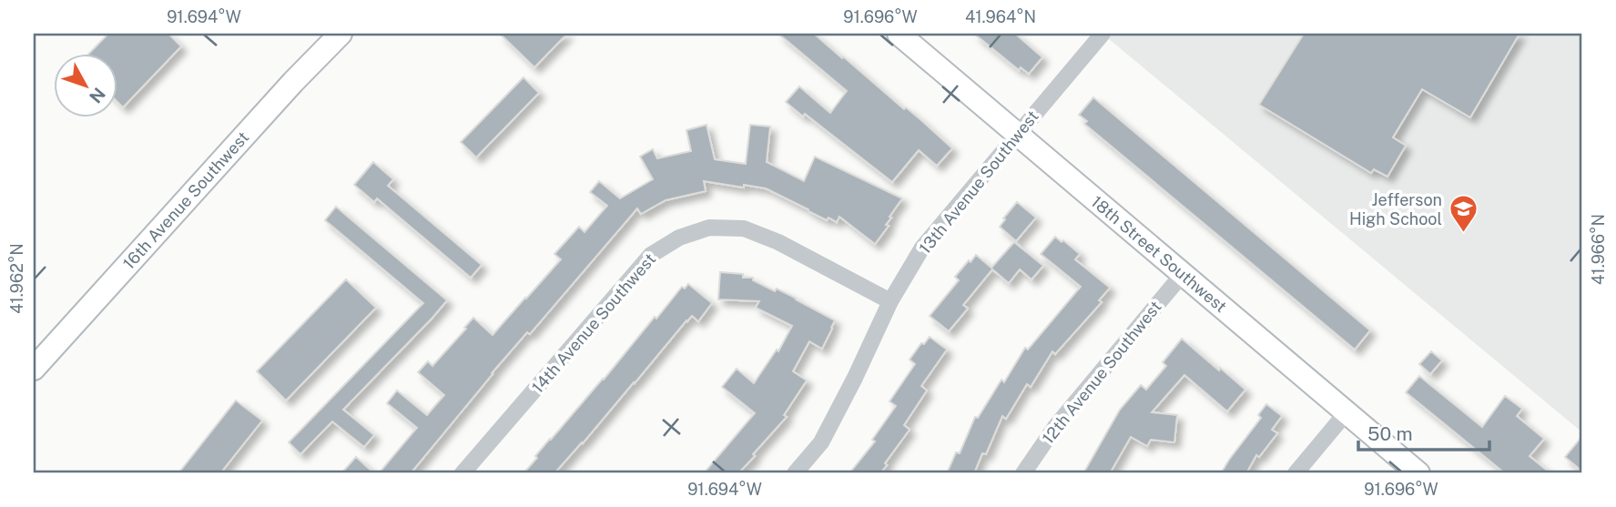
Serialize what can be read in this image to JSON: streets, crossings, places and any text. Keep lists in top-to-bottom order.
{
  "streets": {
    "street": [
      "13th Avenue Southwest",
      "16th Avenue Southwest",
      "18th Street Southwest",
      "14th Avenue Southwest",
      "12th Avenue Southwest"
    ]
  },
  "crossings": [
    ["13th Avenue Southwest", "18th Street Southwest"],
    ["13th Avenue Southwest", "14th Avenue Southwest"],
    ["18th Street Southwest", "12th Avenue Southwest"]
  ],
  "places": {
    "school or university": ["Jefferson High School"]
  },
  "scale_bar": "50 m",
  "north": "bottom right",
  "coordinates": [
    "91.694°W",
    "91.696°W",
    "41.964°N",
    "41.966°N",
    "41.962°N"
  ]
}
